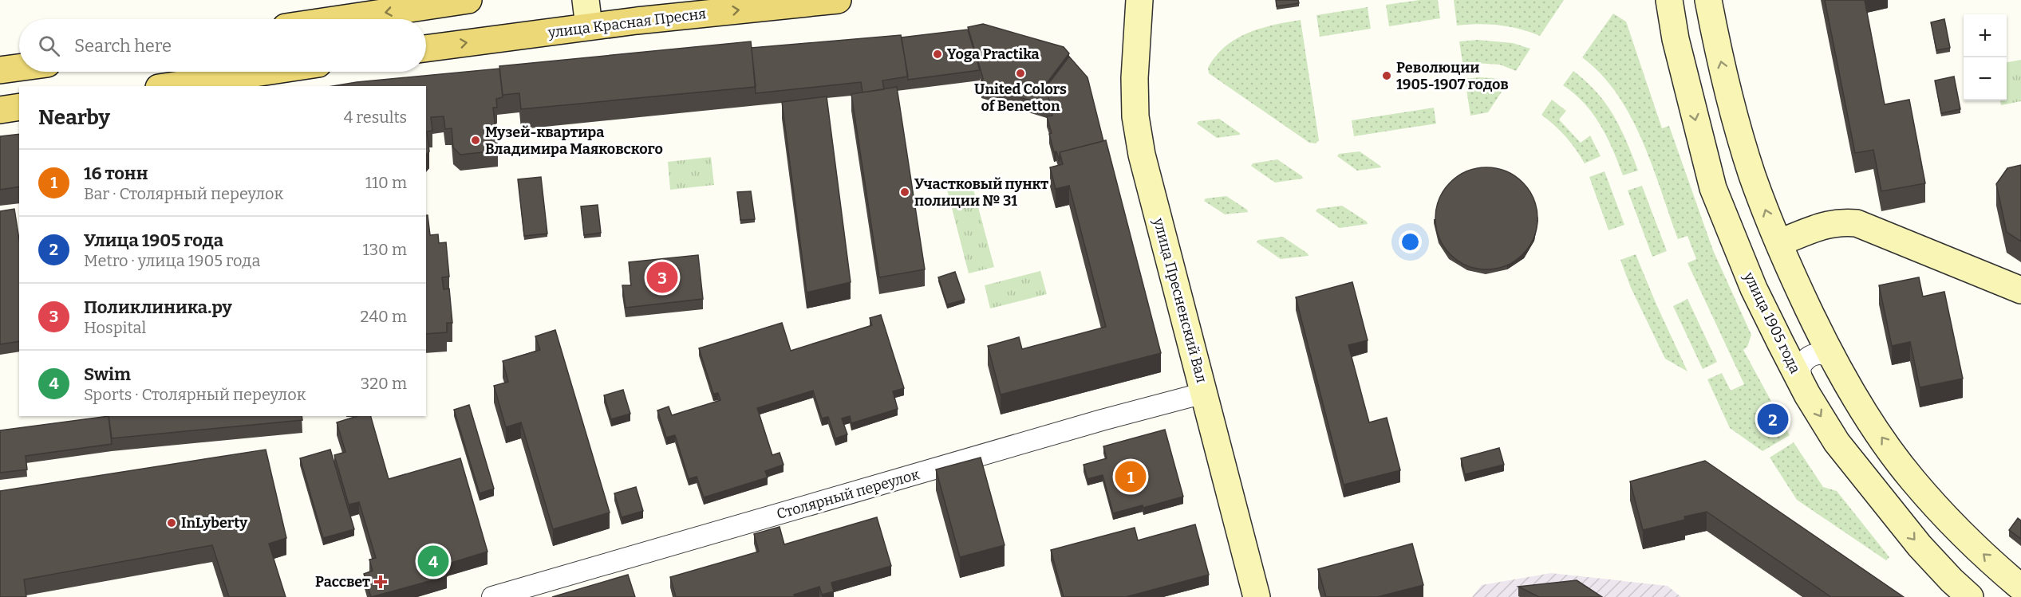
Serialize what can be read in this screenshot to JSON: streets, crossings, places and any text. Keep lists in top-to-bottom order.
{
  "streets": {
    "main road": ["улица Красная Пресня", "улица Пресненский Вал", "улица 1905 года"],
    "street": ["Столярный переулок"]
  },
  "crossings": [
    ["улица Пресненский Вал", "Столярный переулок"]
  ],
  "one_way": ["улица Красная Пресня"],
  "places": {
    "other": [
      "Yoga Practika",
      "United Colors of Benetton",
      "Революции 1905-1907 годов",
      "Музей-квартира Владимира Маяковского",
      "Участковый пункт полиции № 31",
      "InLyberty"
    ],
    "health": ["Рассвет"]
  },
  "page": {
    "map_buttons": ["+", "−"],
    "search": "Search here",
    "heading": ["Nearby", "4 results"],
    "list": [
      {
        "mark": "1",
        "name": "16 тонн",
        "note": "Bar · Столярный переулок",
        "value": "110 m"
      },
      {
        "mark": "2",
        "name": "Улица 1905 года",
        "note": "Metro · улица 1905 года",
        "value": "130 m"
      },
      {
        "mark": "3",
        "name": "Поликлиника.ру",
        "note": "Hospital",
        "value": "240 m"
      },
      {
        "mark": "4",
        "name": "Swim",
        "note": "Sports · Столярный переулок",
        "value": "320 m"
      }
    ],
    "pins": [
      "3",
      "2",
      "1",
      "4"
    ]
  }
}
